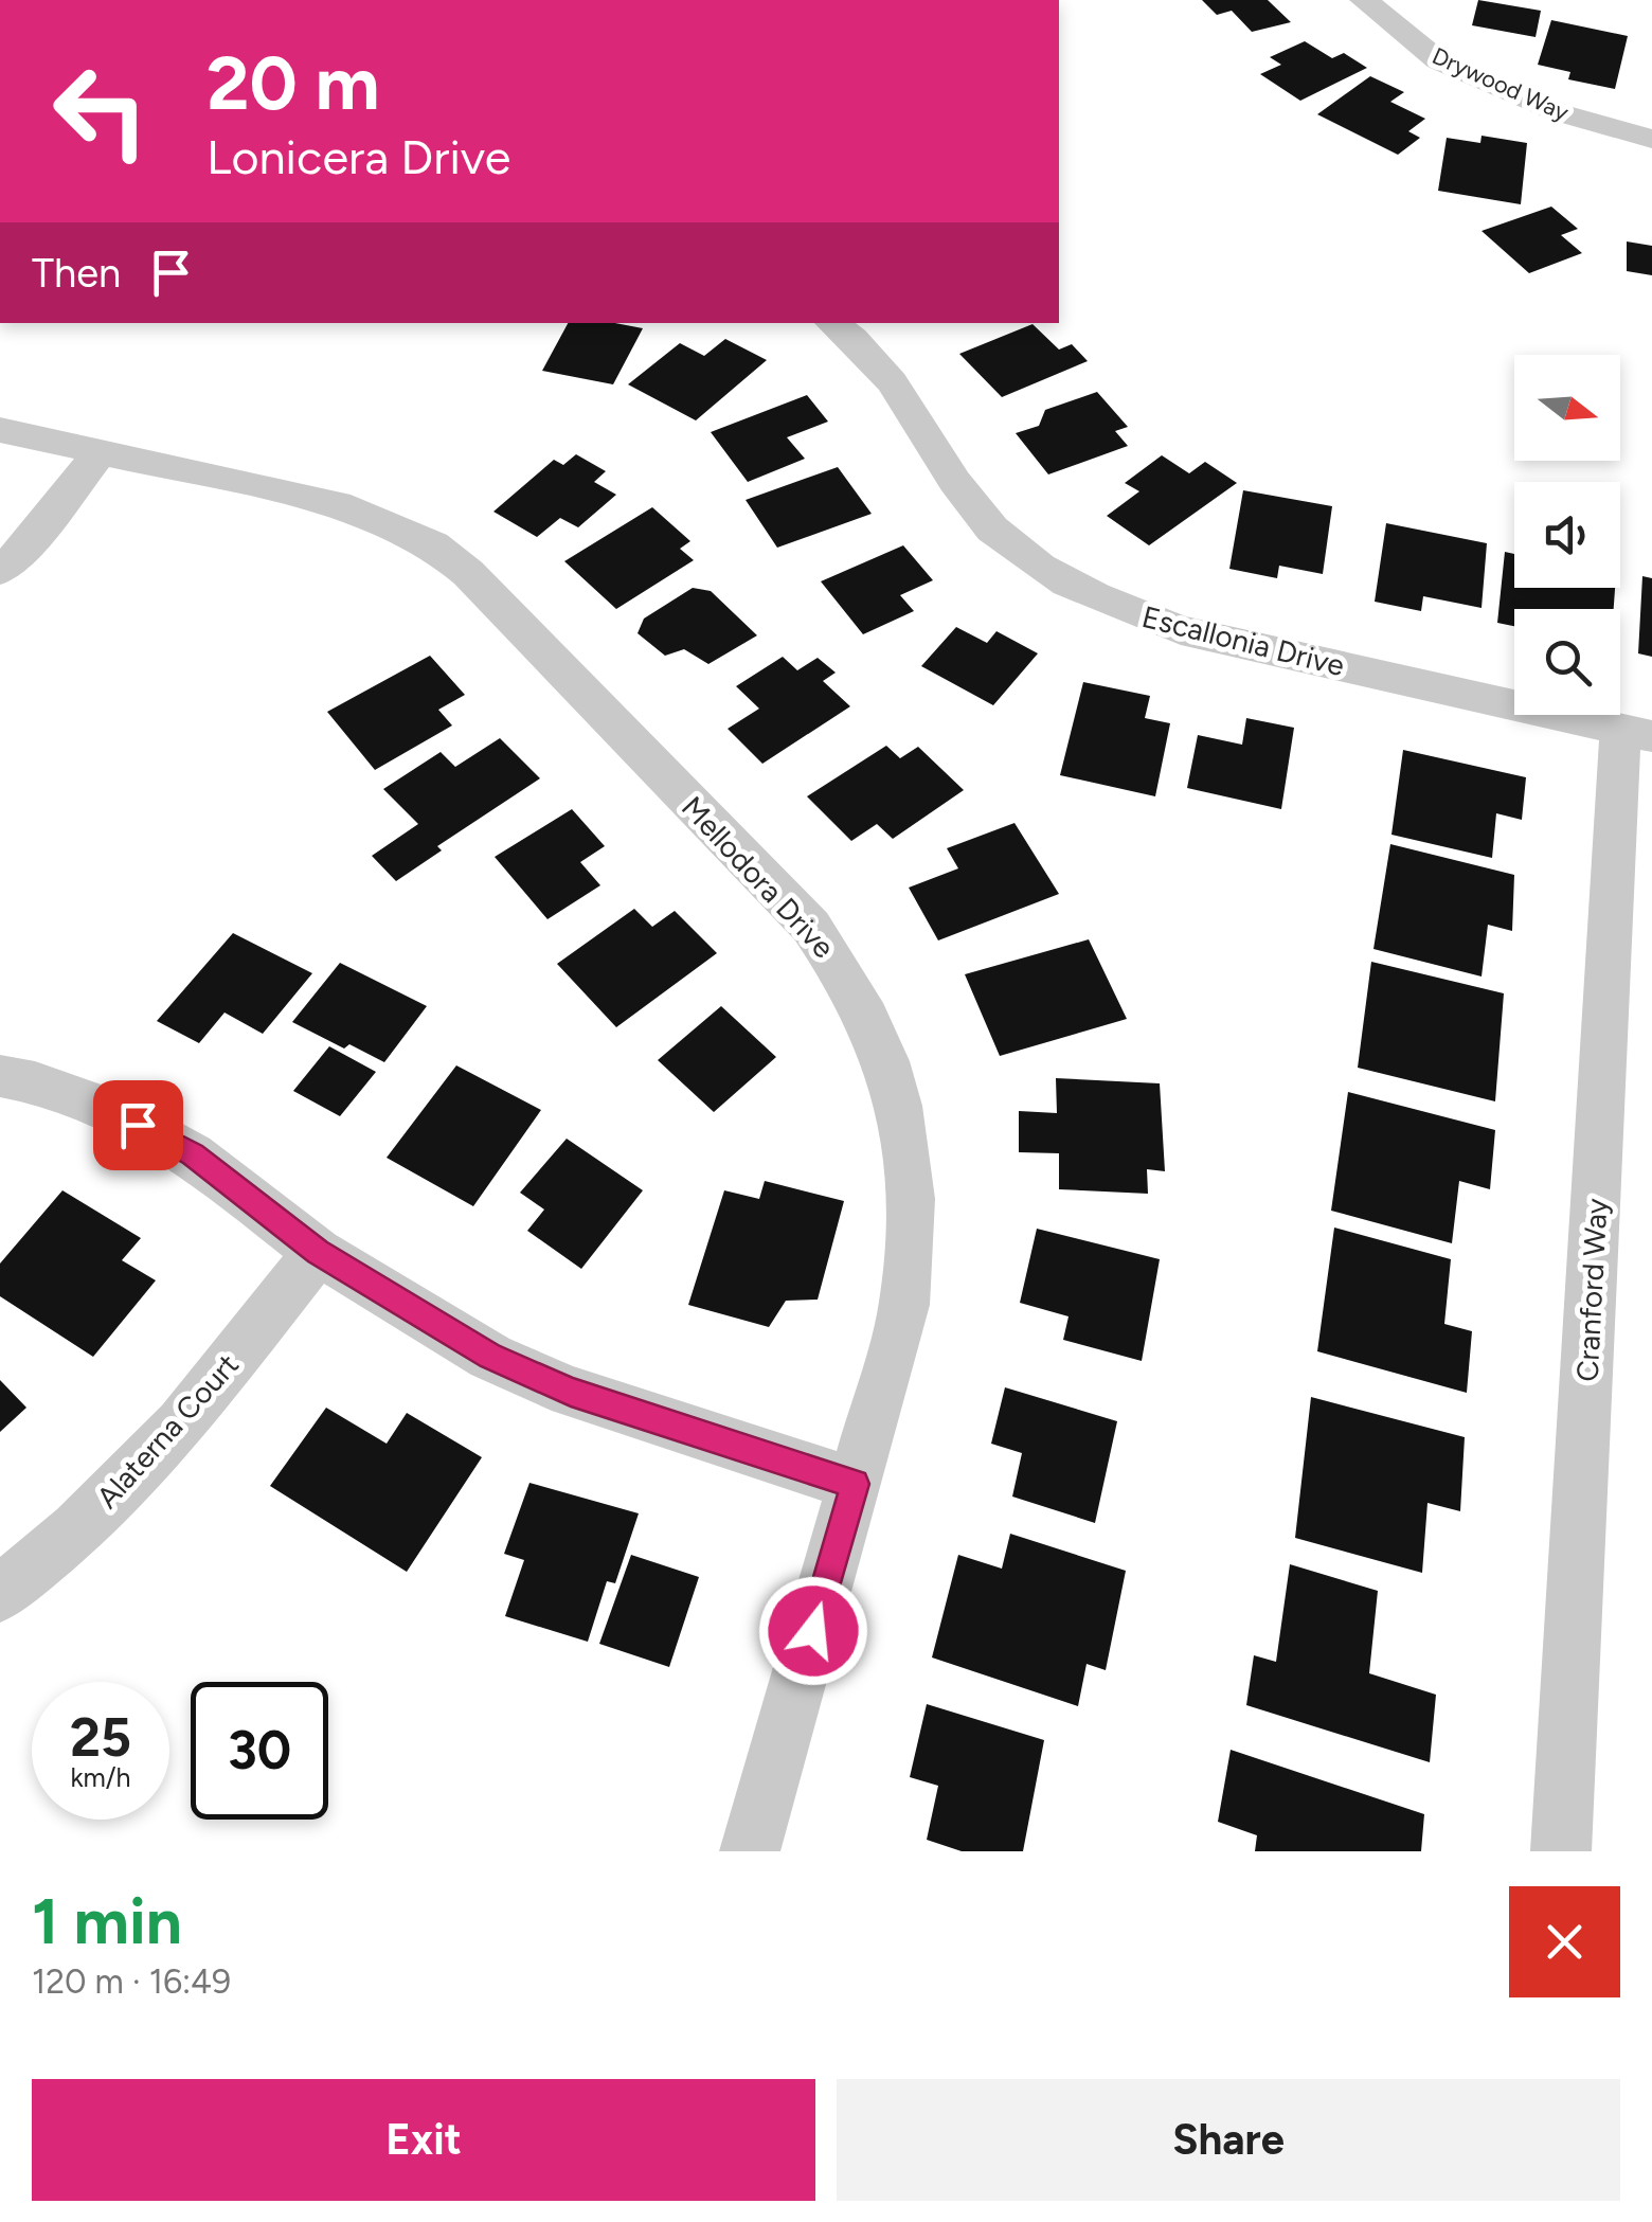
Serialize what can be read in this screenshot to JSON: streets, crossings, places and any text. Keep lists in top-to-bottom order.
{
  "streets": {
    "street": [
      "Drywood Way",
      "Escallonia Drive",
      "Mellodora Drive",
      "Cranford Way",
      "Alaterna Court"
    ]
  },
  "crossings": [
    ["Escallonia Drive", "Cranford Way"]
  ],
  "north": "right",
  "page": {
    "turn": ["20 m", "Lonicera Drive"],
    "then": "Then",
    "speed": "25 km/h",
    "limit": "30",
    "heading": ["1 min", "120 m · 16:49"],
    "buttons": ["Exit", "Share"]
  }
}
